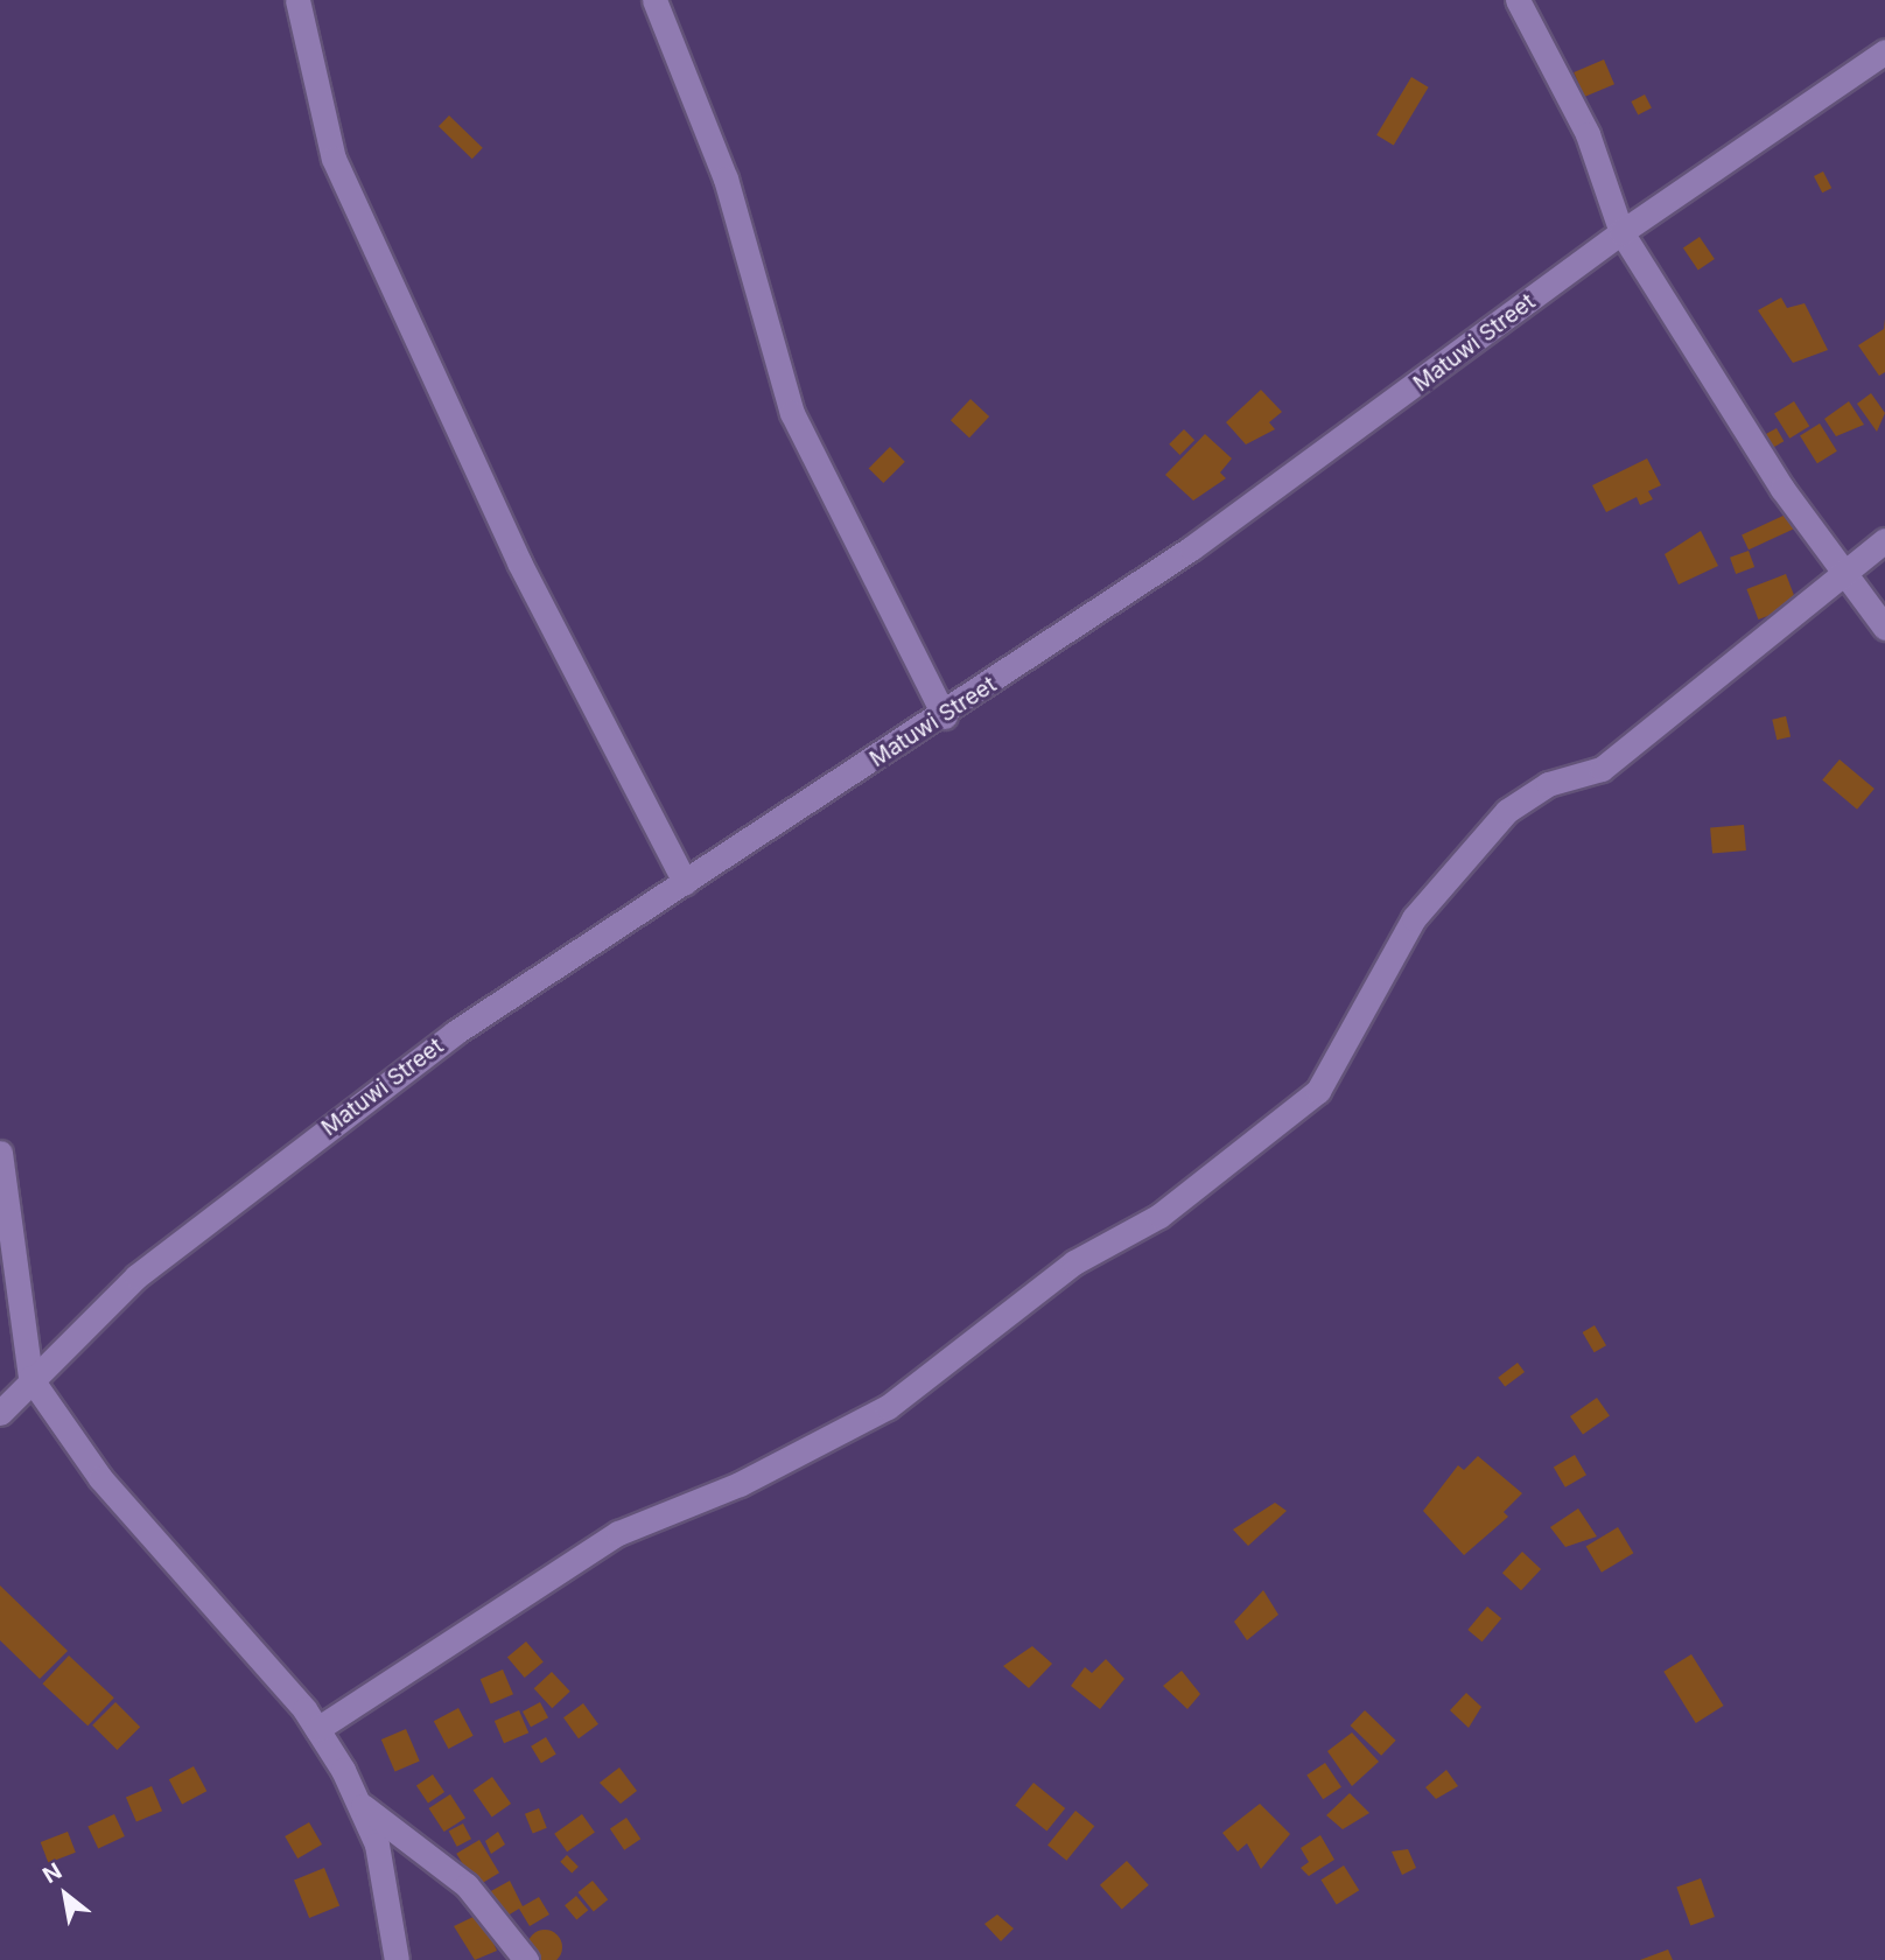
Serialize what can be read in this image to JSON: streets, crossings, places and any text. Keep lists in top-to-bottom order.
{
  "streets": {
    "street": ["Matuwi Street"]
  },
  "north": "top left"
}
